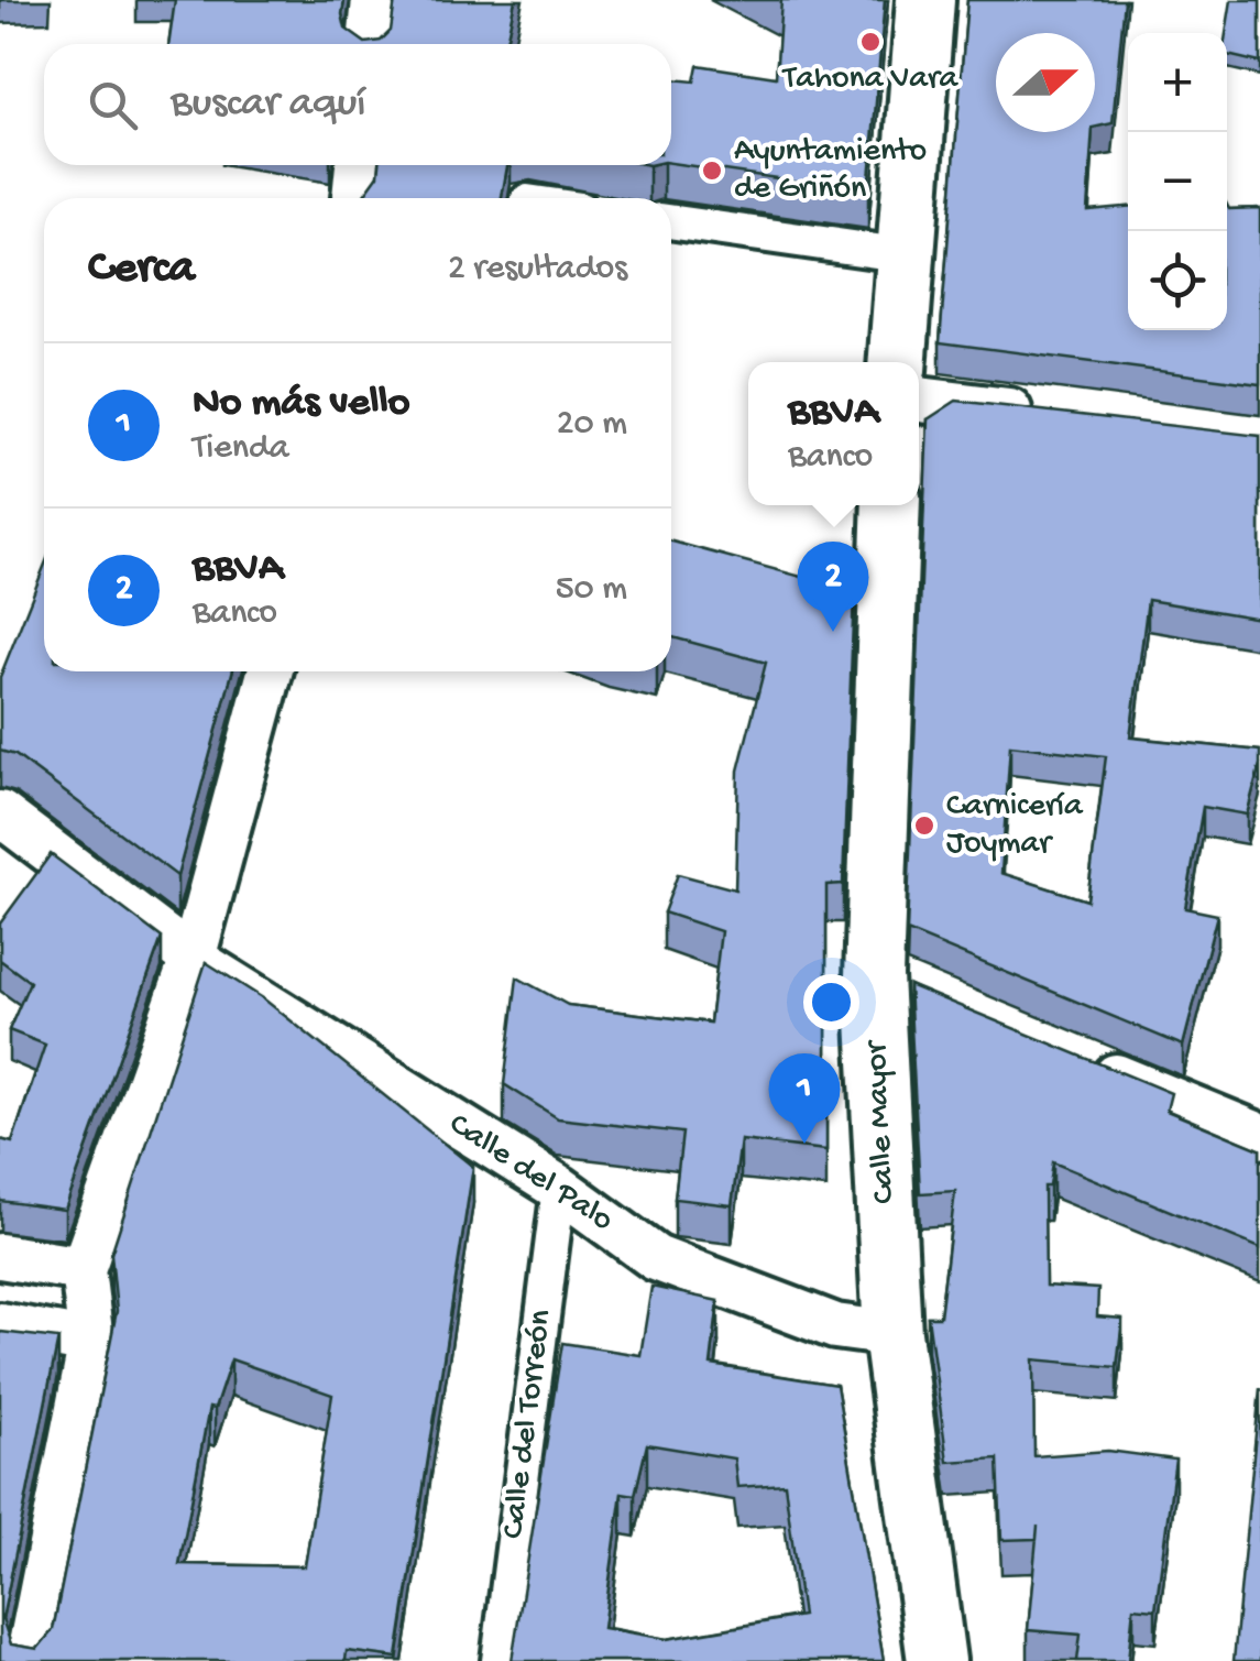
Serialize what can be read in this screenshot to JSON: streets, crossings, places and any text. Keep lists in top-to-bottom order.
{
  "streets": {
    "street": ["Calle Mayor", "Calle del Palo", "Calle del Torreón"]
  },
  "crossings": [
    ["Calle Mayor", "Calle del Palo"],
    ["Calle del Palo", "Calle del Torreón"]
  ],
  "places": ["Tahona Vara", "Ayuntamiento de Griñón", "Carnicería Joymar"],
  "north": "right",
  "page": {
    "map_buttons": ["+", "−"],
    "search": "Buscar aquí",
    "heading": ["Cerca", "2 resultados"],
    "list": [
      {
        "mark": "1",
        "name": "No más vello",
        "note": "Tienda",
        "value": "20 m"
      },
      {
        "mark": "2",
        "name": "BBVA",
        "note": "Banco",
        "value": "50 m"
      }
    ],
    "popup": ["BBVA", "Banco"],
    "pins": ["2", "1"]
  }
}
